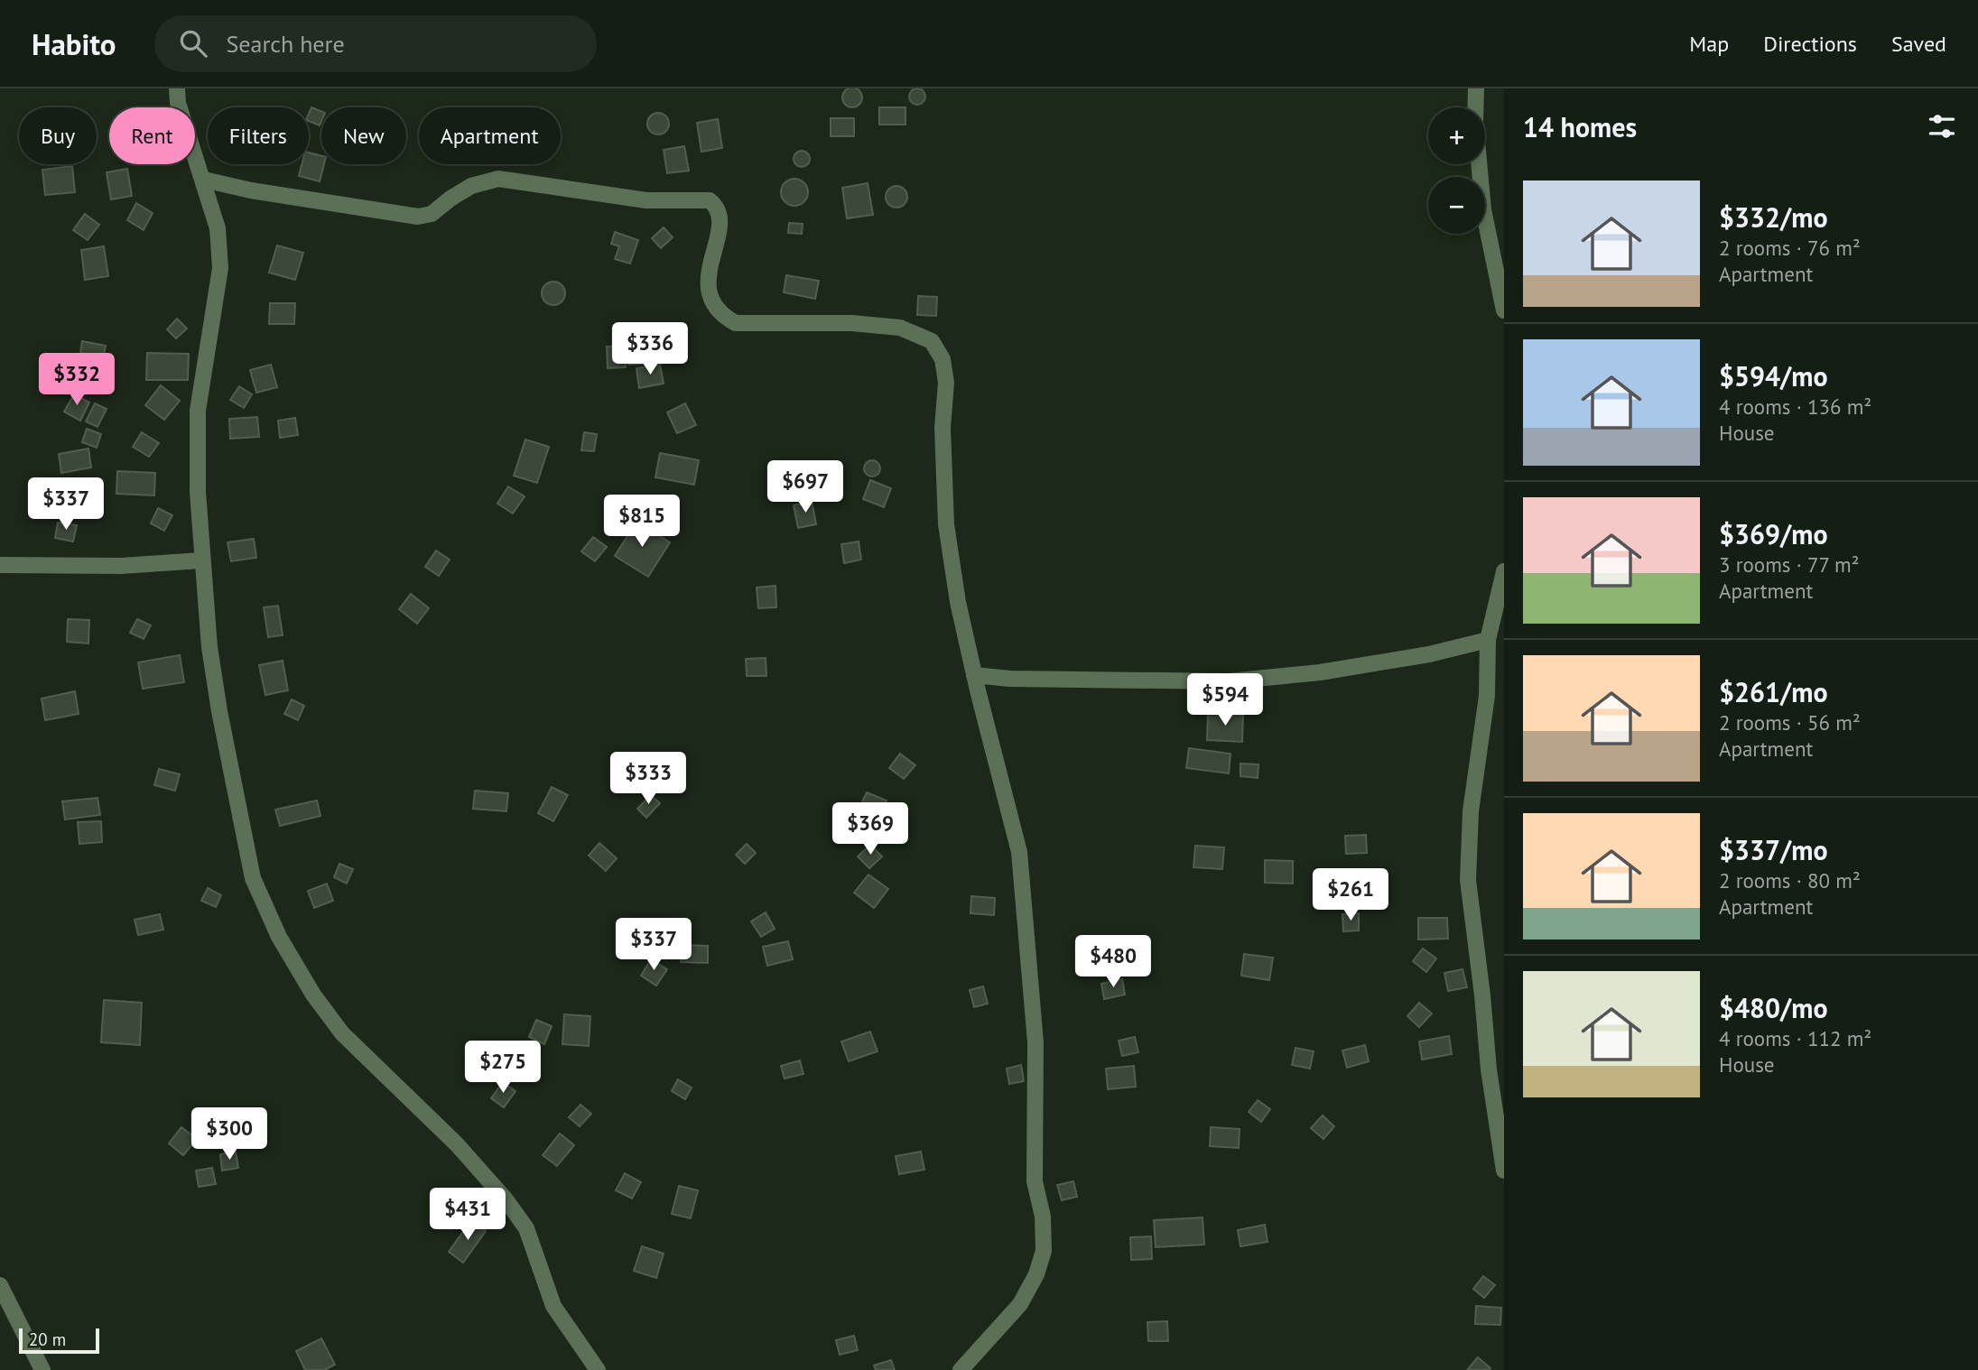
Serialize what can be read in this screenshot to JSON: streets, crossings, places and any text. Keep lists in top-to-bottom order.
{
  "scale_bar": "20 m",
  "page": {
    "header": "Habito",
    "search": "Search here",
    "nav": ["Map", "Directions", "Saved"],
    "heading": "14 homes",
    "map_buttons": ["+", "−"],
    "chip": [
      "Buy",
      "Rent",
      "Filters",
      "New",
      "Apartment"
    ],
    "list": [
      {
        "name": "$332/mo",
        "note": "2 rooms · 76 m² · Apartment"
      },
      {
        "name": "$594/mo",
        "note": "4 rooms · 136 m² · House"
      },
      {
        "name": "$369/mo",
        "note": "3 rooms · 77 m² · Apartment"
      },
      {
        "name": "$261/mo",
        "note": "2 rooms · 56 m² · Apartment"
      },
      {
        "name": "$337/mo",
        "note": "2 rooms · 80 m² · Apartment"
      },
      {
        "name": "$480/mo",
        "note": "4 rooms · 112 m² · House"
      }
    ],
    "price": [
      "$336",
      "$332",
      "$697",
      "$337",
      "$815",
      "$594",
      "$333",
      "$369",
      "$261",
      "$337",
      "$480",
      "$275",
      "$300",
      "$431"
    ],
    "scale": "20 m"
  }
}
